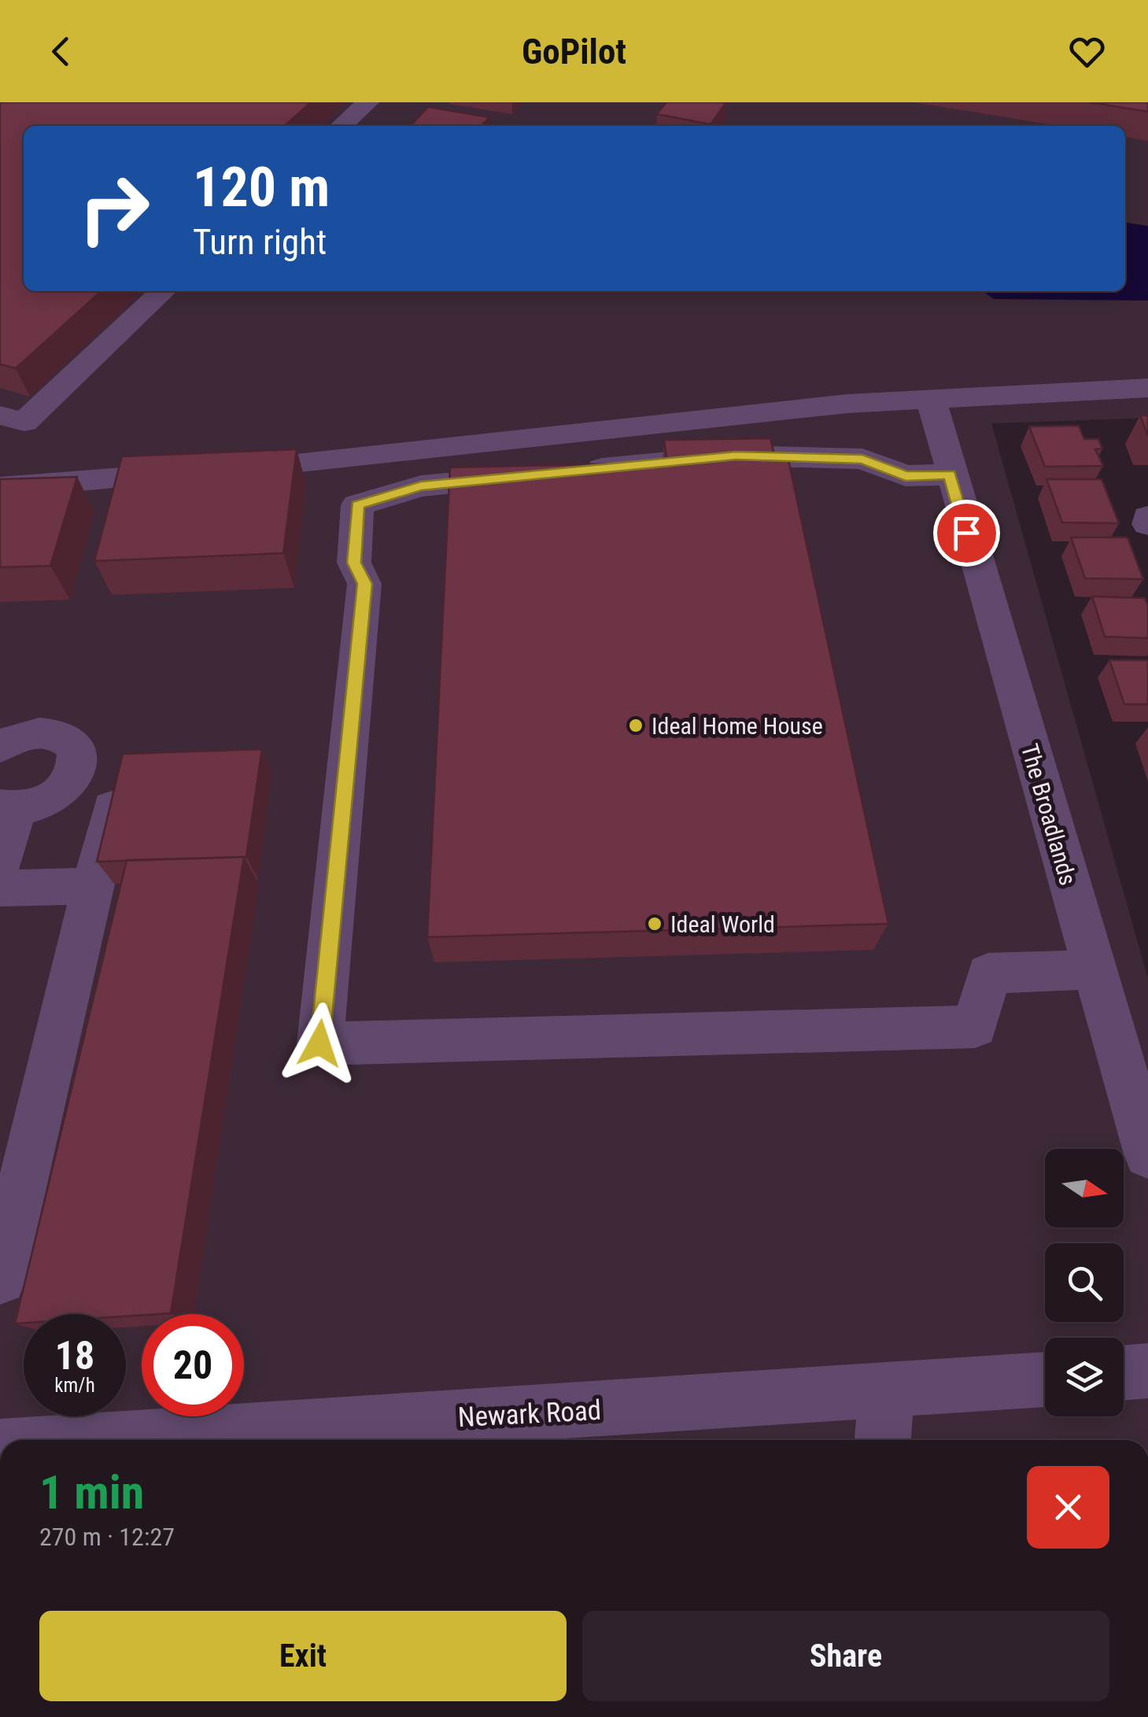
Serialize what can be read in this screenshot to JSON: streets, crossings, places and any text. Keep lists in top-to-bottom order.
{
  "streets": {
    "street": ["The Broadlands", "Newark Road"]
  },
  "places": ["Ideal Home House", "Ideal World"],
  "north": "right",
  "page": {
    "header": "GoPilot",
    "turn": ["120 m", "Turn right"],
    "speed": "18 km/h",
    "limit": "20",
    "heading": ["1 min", "270 m · 12:27"],
    "buttons": ["Exit", "Share"]
  }
}
